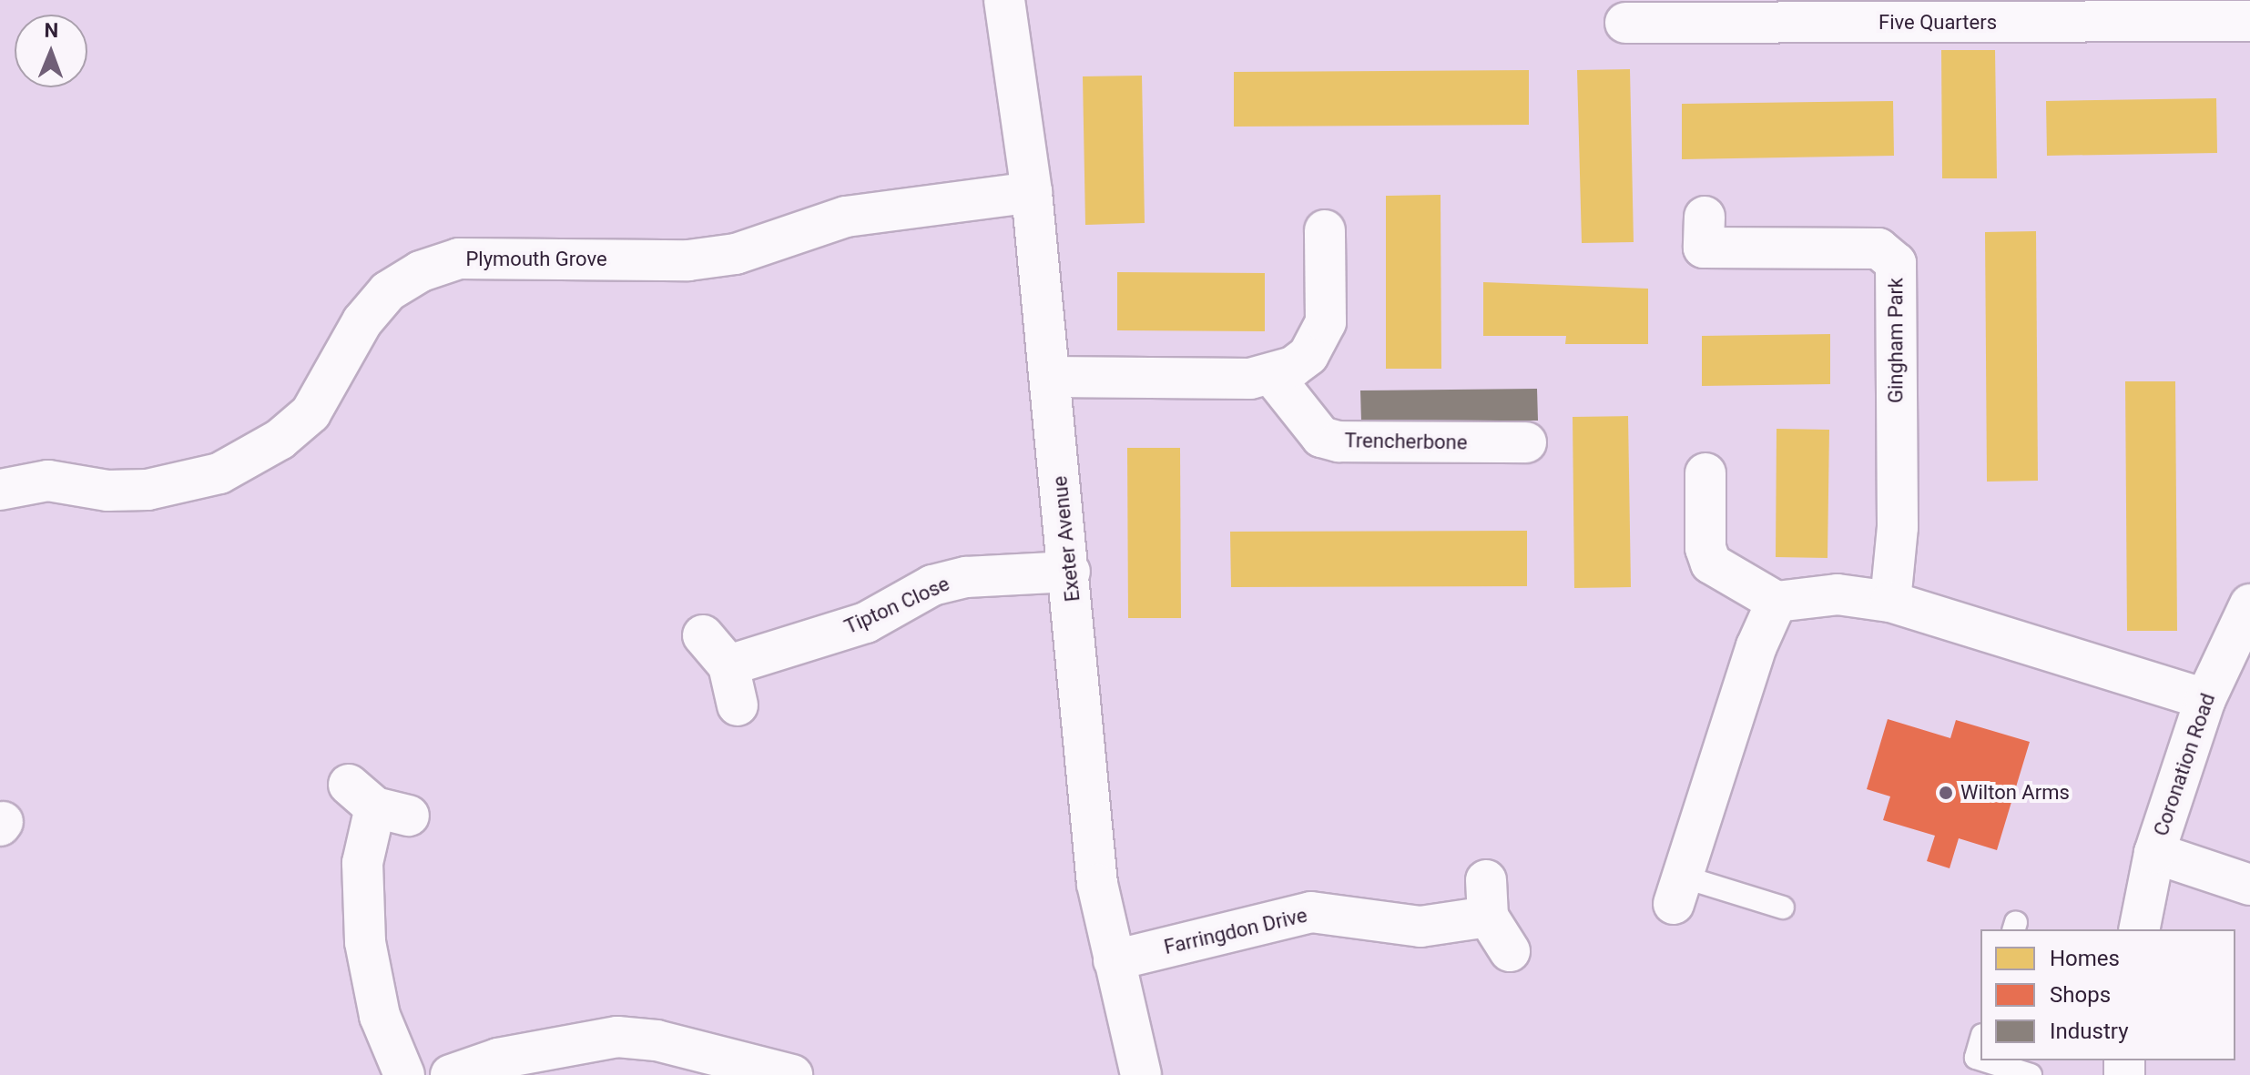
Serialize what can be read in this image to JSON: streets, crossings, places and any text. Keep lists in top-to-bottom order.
{
  "streets": {
    "street": [
      "Five Quarters",
      "Plymouth Grove",
      "Gingham Park",
      "Trencherbone",
      "Exeter Avenue",
      "Tipton Close",
      "Coronation Road",
      "Farringdon Drive"
    ]
  },
  "crossings": [
    ["Plymouth Grove", "Exeter Avenue"],
    ["Exeter Avenue", "Tipton Close"],
    ["Exeter Avenue", "Farringdon Drive"]
  ],
  "places": ["Wilton Arms"],
  "legend": ["Homes", "Shops", "Industry"],
  "north": "top"
}
